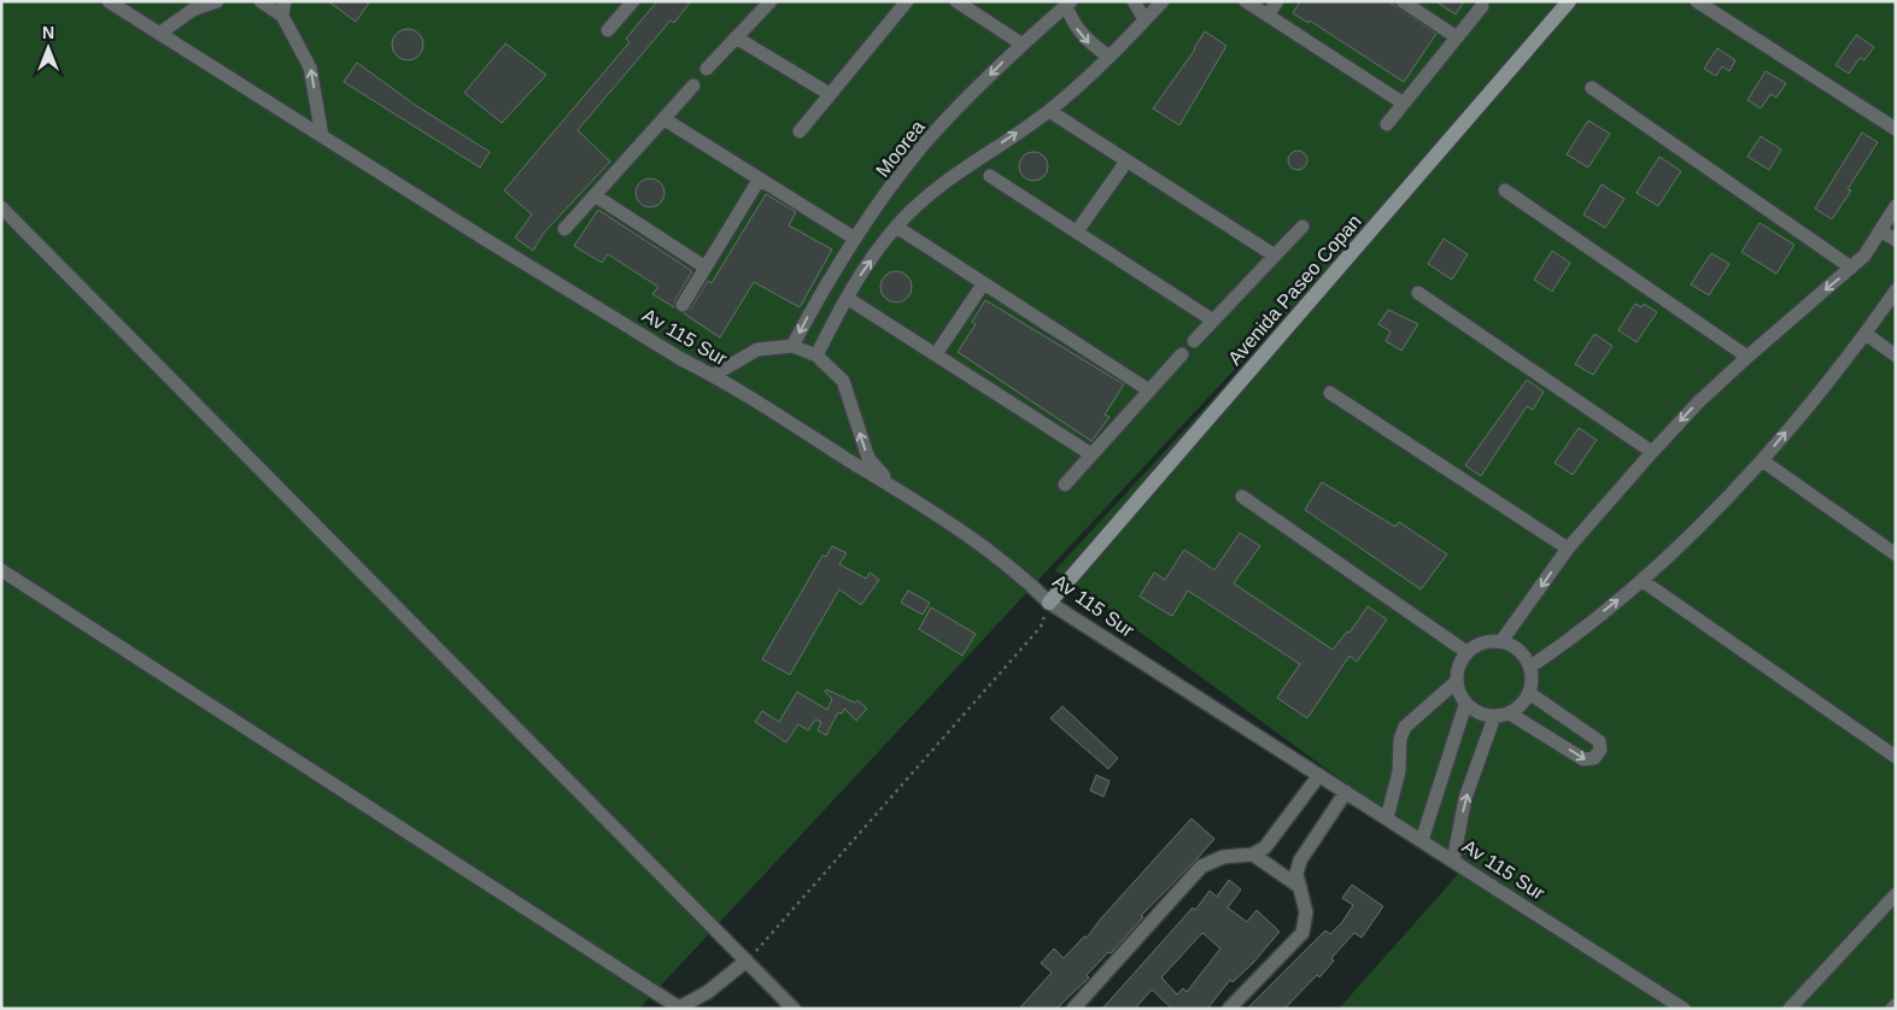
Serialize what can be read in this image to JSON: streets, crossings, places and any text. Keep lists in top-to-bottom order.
{
  "streets": {
    "main road": ["Avenida Paseo Copan"],
    "street": ["Moorea", "Av 115 Sur"]
  },
  "crossings": [
    ["Avenida Paseo Copan", "Av 115 Sur"]
  ],
  "north": "top"
}
